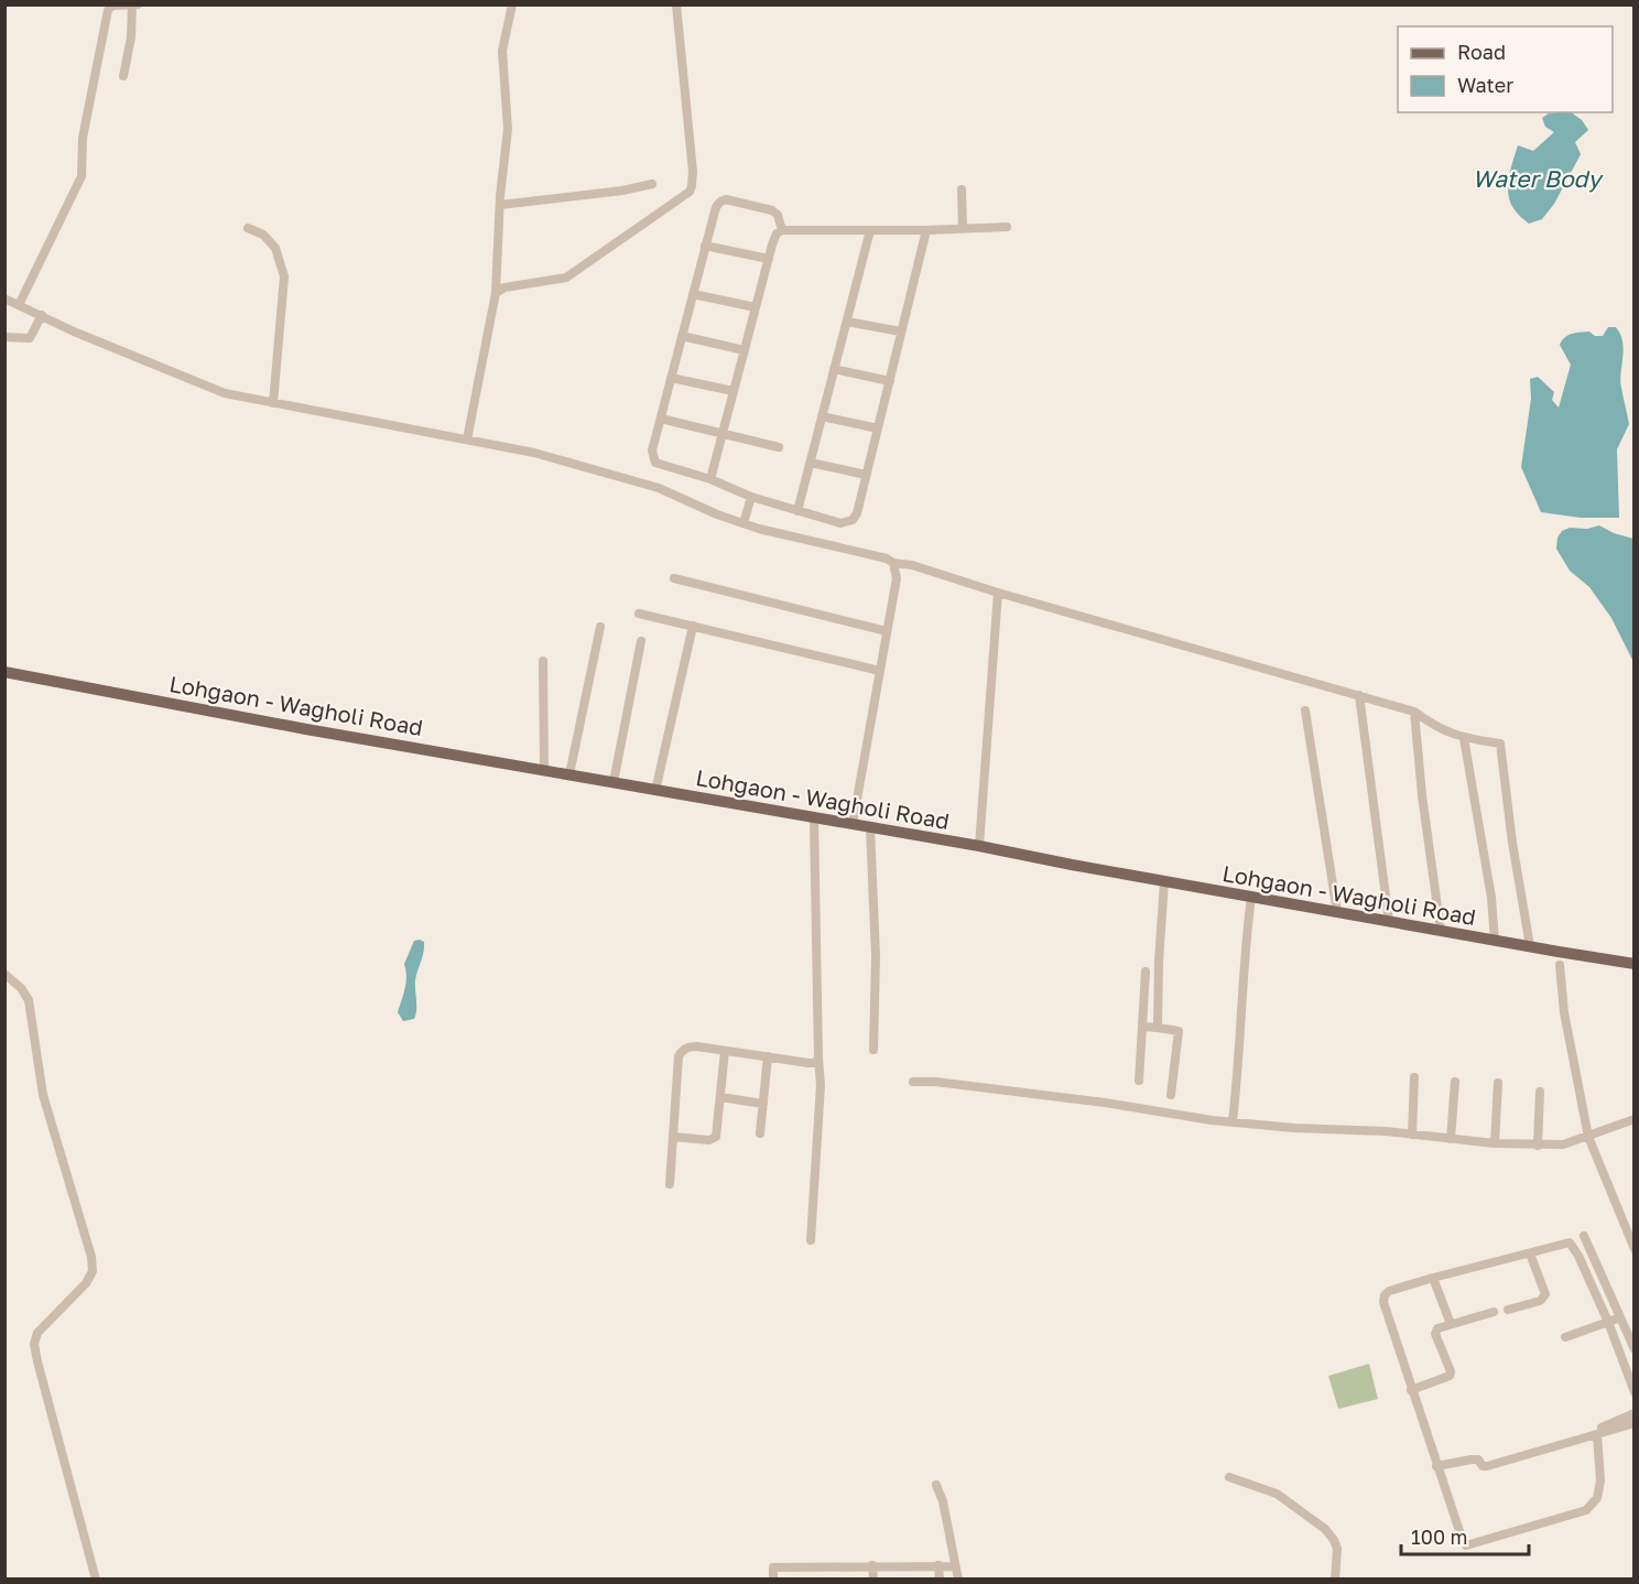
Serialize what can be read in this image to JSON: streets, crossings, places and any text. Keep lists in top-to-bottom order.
{
  "streets": {
    "main road": ["Lohgaon - Wagholi Road"]
  },
  "water": ["Water Body"],
  "legend": ["Road", "Water"],
  "scale_bar": "100 m"
}
